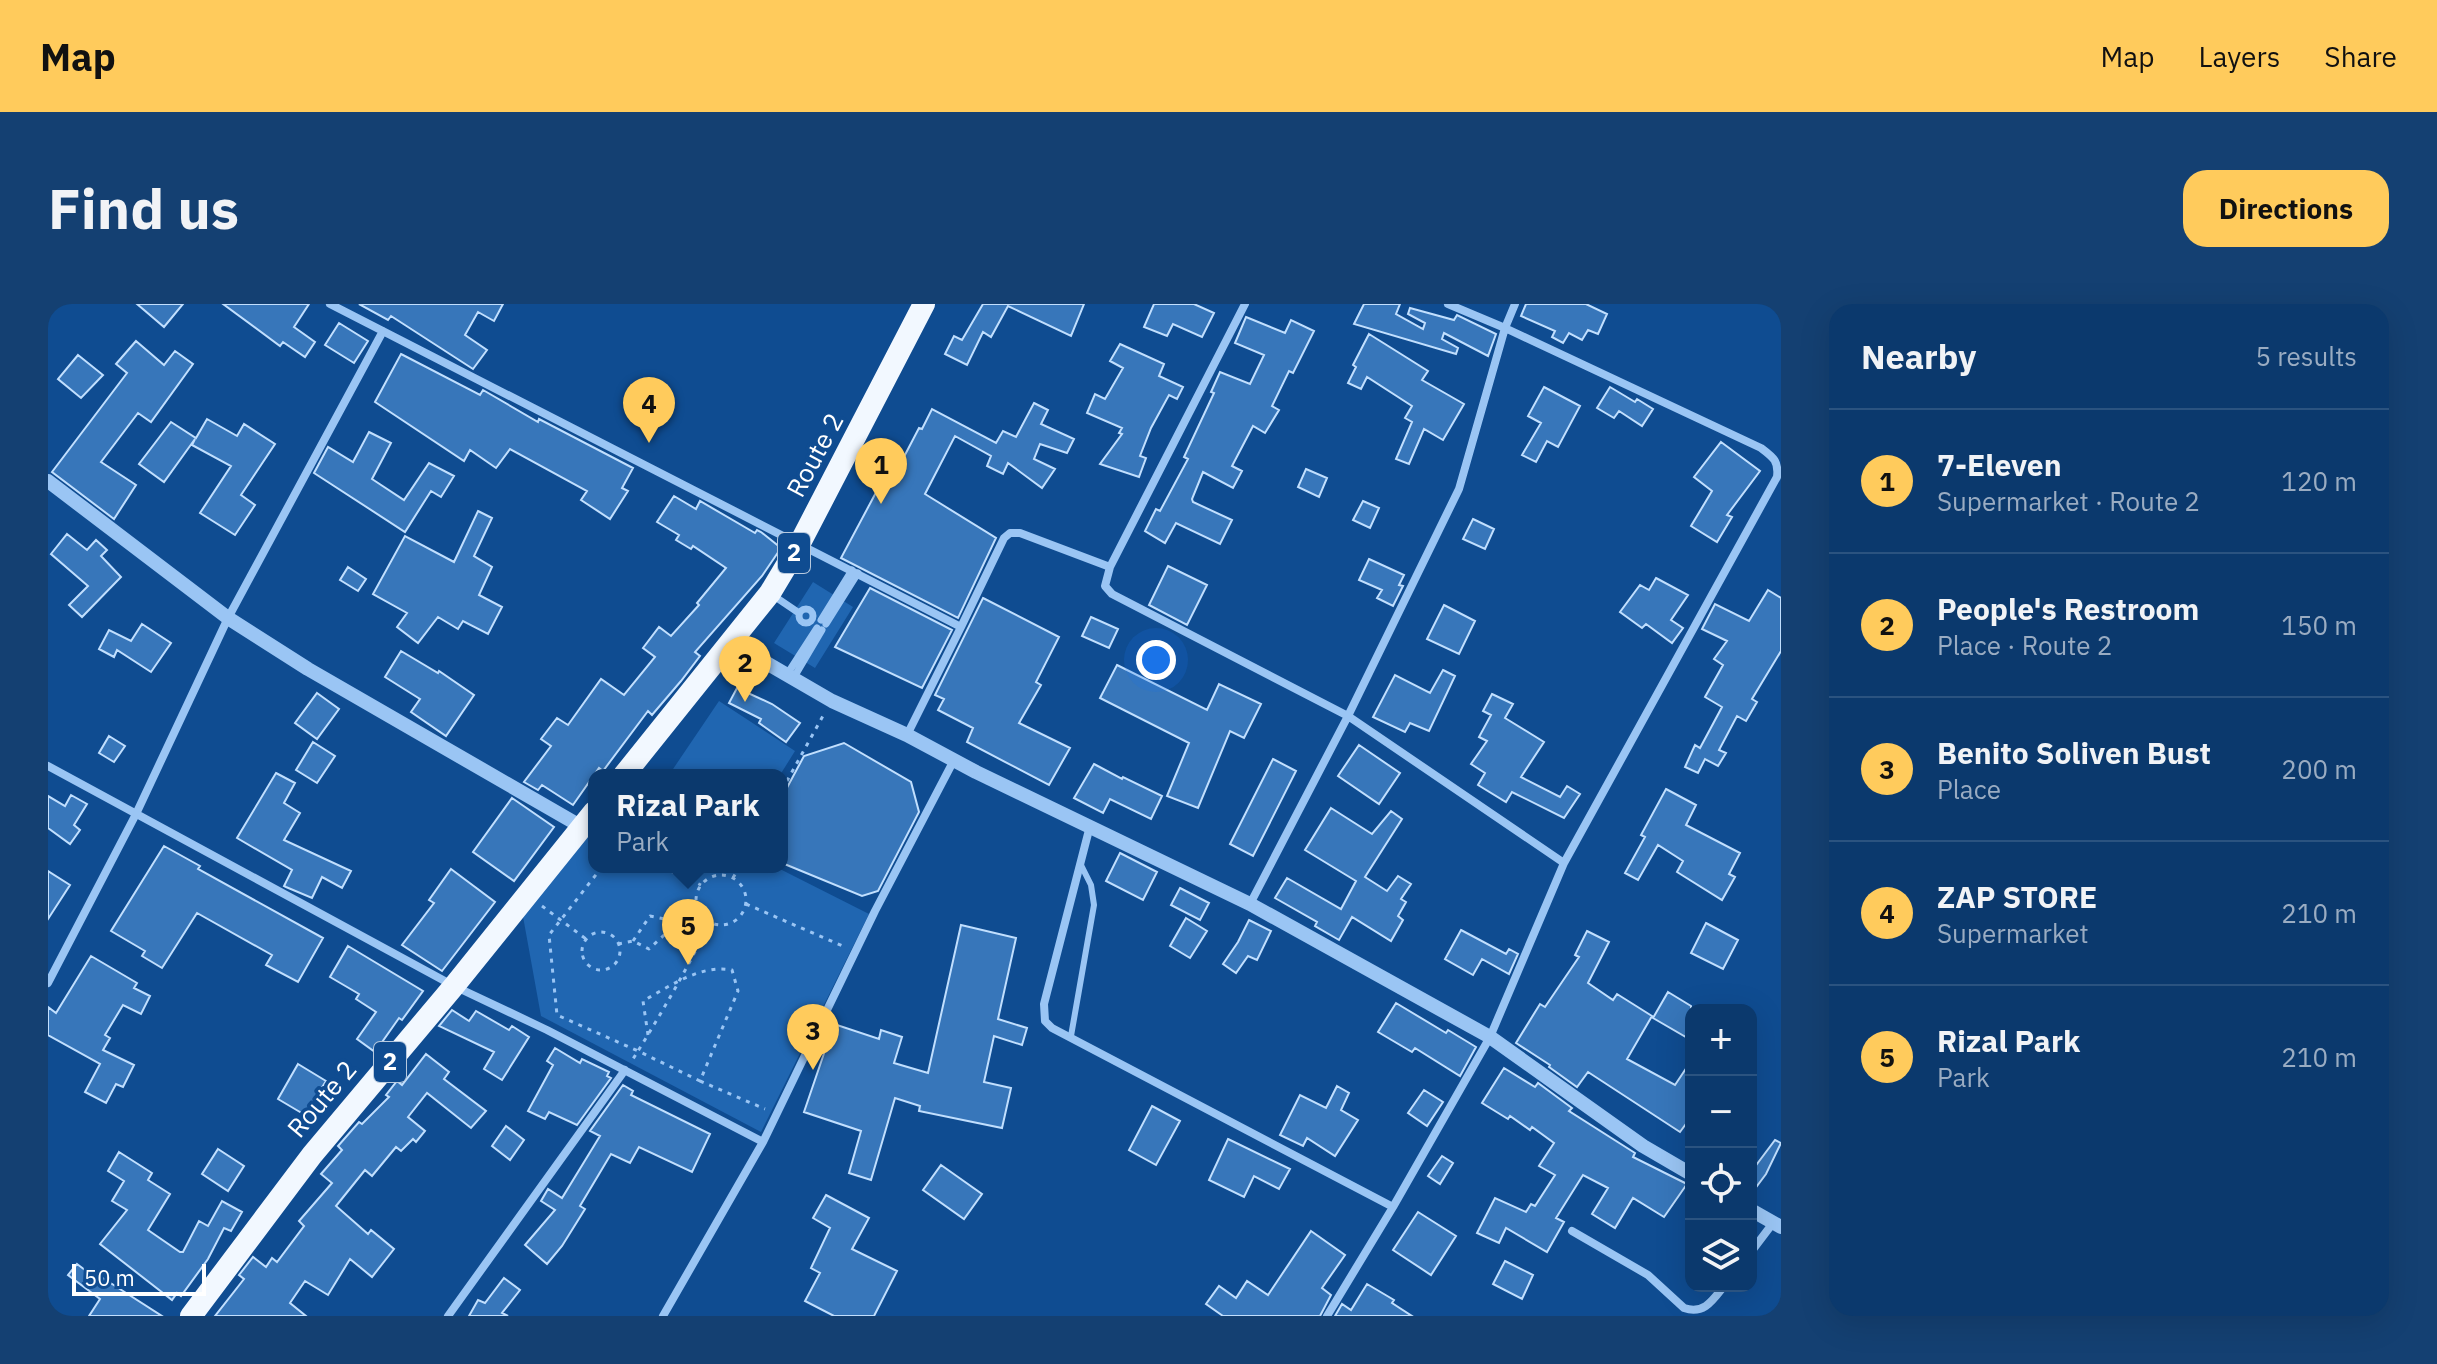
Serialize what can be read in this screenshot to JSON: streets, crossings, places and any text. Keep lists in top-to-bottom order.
{
  "streets": {
    "highway": ["Route 2", "2"]
  },
  "scale_bar": "50 m",
  "page": {
    "header": "Map",
    "nav": ["Map", "Layers", "Share"],
    "buttons": "Directions",
    "title": "Find us",
    "heading": ["Nearby", "5 results"],
    "pins": [
      "4",
      "1",
      "2",
      "5",
      "3"
    ],
    "list": [
      {
        "mark": "1",
        "name": "7-Eleven",
        "note": "Supermarket · Route 2",
        "value": "120 m"
      },
      {
        "mark": "2",
        "name": "People's Restroom",
        "note": "Place · Route 2",
        "value": "150 m"
      },
      {
        "mark": "3",
        "name": "Benito Soliven Bust",
        "note": "Place",
        "value": "200 m"
      },
      {
        "mark": "4",
        "name": "ZAP STORE",
        "note": "Supermarket",
        "value": "210 m"
      },
      {
        "mark": "5",
        "name": "Rizal Park",
        "note": "Park",
        "value": "210 m"
      }
    ],
    "popup": ["Rizal Park", "Park"],
    "map_buttons": ["+", "−"],
    "scale": "50 m"
  }
}
